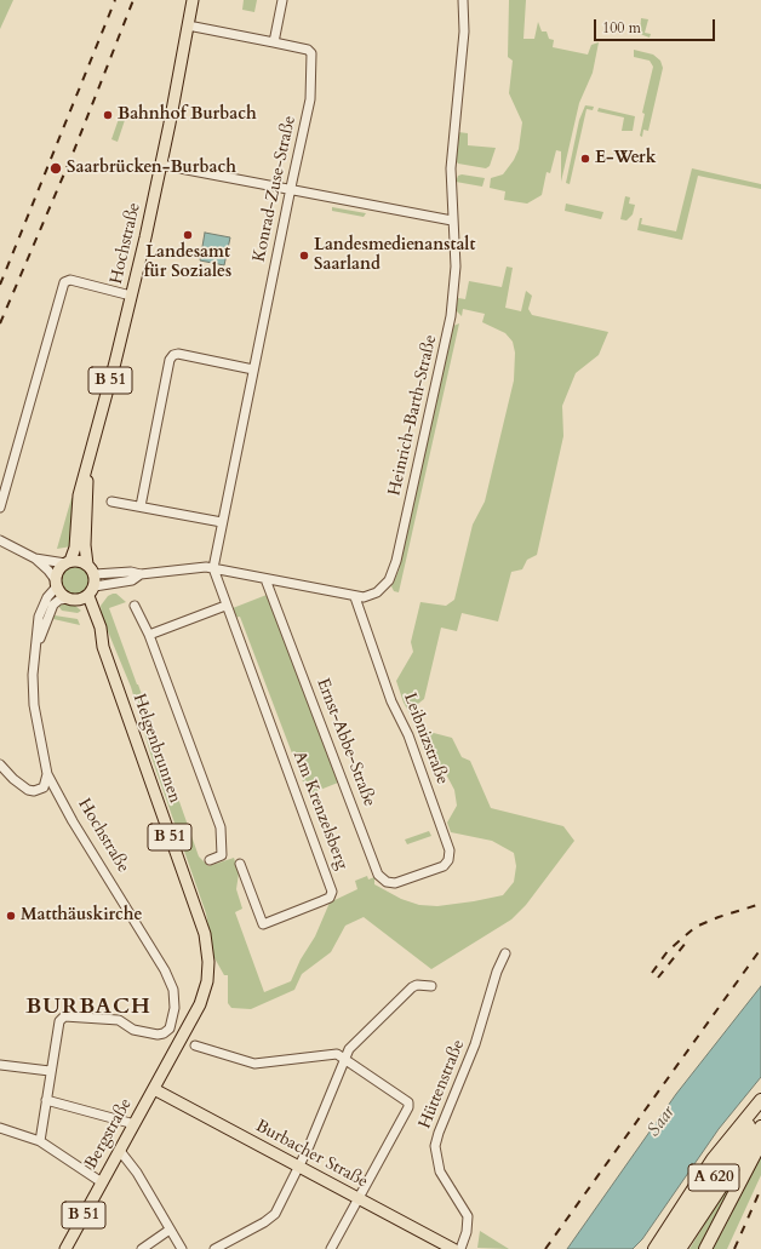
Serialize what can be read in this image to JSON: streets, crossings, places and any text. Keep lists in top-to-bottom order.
{
  "streets": {
    "highway": ["A 620"],
    "main road": [
      "Hochstraße",
      "B 51",
      "Helgenbrunnen",
      "Bergstraße",
      "Burbacher Straße"
    ],
    "street": [
      "Konrad-Zuse-Straße",
      "Heinrich-Barth-Straße",
      "Leibnizstraße",
      "Ernst-Abbe-Straße",
      "Am Krenzelsberg",
      "Hüttenstraße"
    ]
  },
  "crossings": [
    ["Konrad-Zuse-Straße", "Hochstraße"],
    ["Konrad-Zuse-Straße", "Heinrich-Barth-Straße"],
    ["Konrad-Zuse-Straße", "Am Krenzelsberg"],
    ["Hochstraße", "B 51"],
    ["Hochstraße", "Heinrich-Barth-Straße"],
    ["Hochstraße", "Helgenbrunnen"],
    ["B 51", "Heinrich-Barth-Straße"],
    ["B 51", "Helgenbrunnen"],
    ["Heinrich-Barth-Straße", "Leibnizstraße"],
    ["Heinrich-Barth-Straße", "Ernst-Abbe-Straße"],
    ["Heinrich-Barth-Straße", "Helgenbrunnen"],
    ["Heinrich-Barth-Straße", "Am Krenzelsberg"],
    ["Leibnizstraße", "Ernst-Abbe-Straße"],
    ["Helgenbrunnen", "Bergstraße"],
    ["Bergstraße", "Burbacher Straße"]
  ],
  "districts": ["BURBACH"],
  "water": ["Saar"],
  "places": [
    "Bahnhof Burbach",
    "E-Werk",
    "Saarbrücken-Burbach",
    "Landesamt für Soziales",
    "Landesmedienanstalt Saarland",
    "Matthäuskirche"
  ],
  "scale_bar": "100 m"
}
